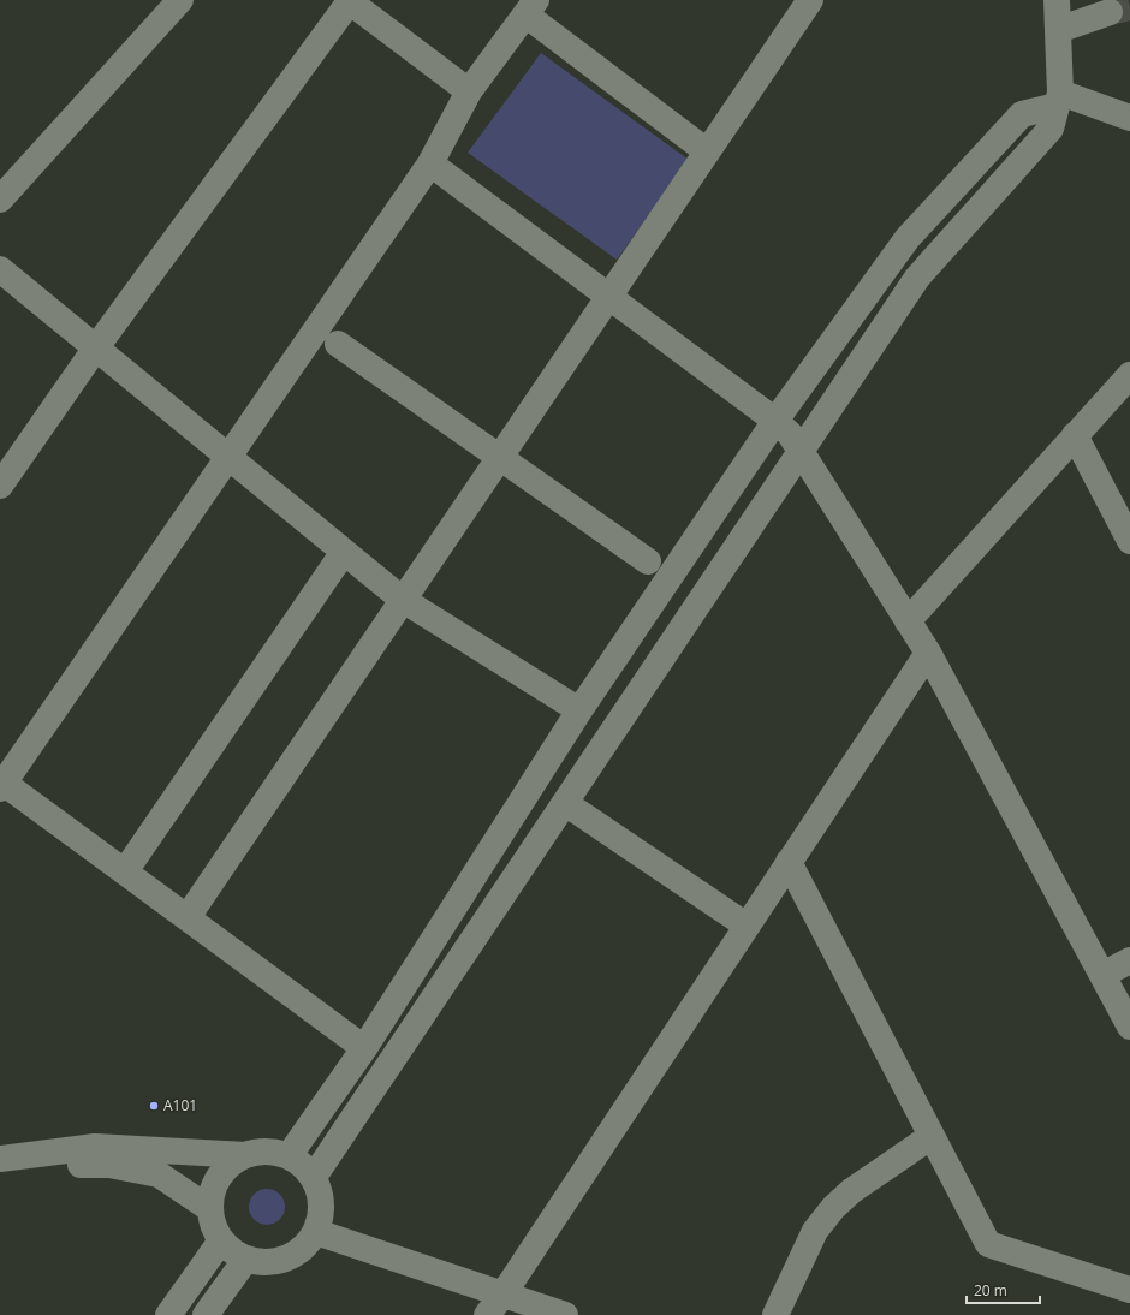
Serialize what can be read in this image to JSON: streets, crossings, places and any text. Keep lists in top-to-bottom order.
{
  "places": ["A101"],
  "scale_bar": "20 m"
}
